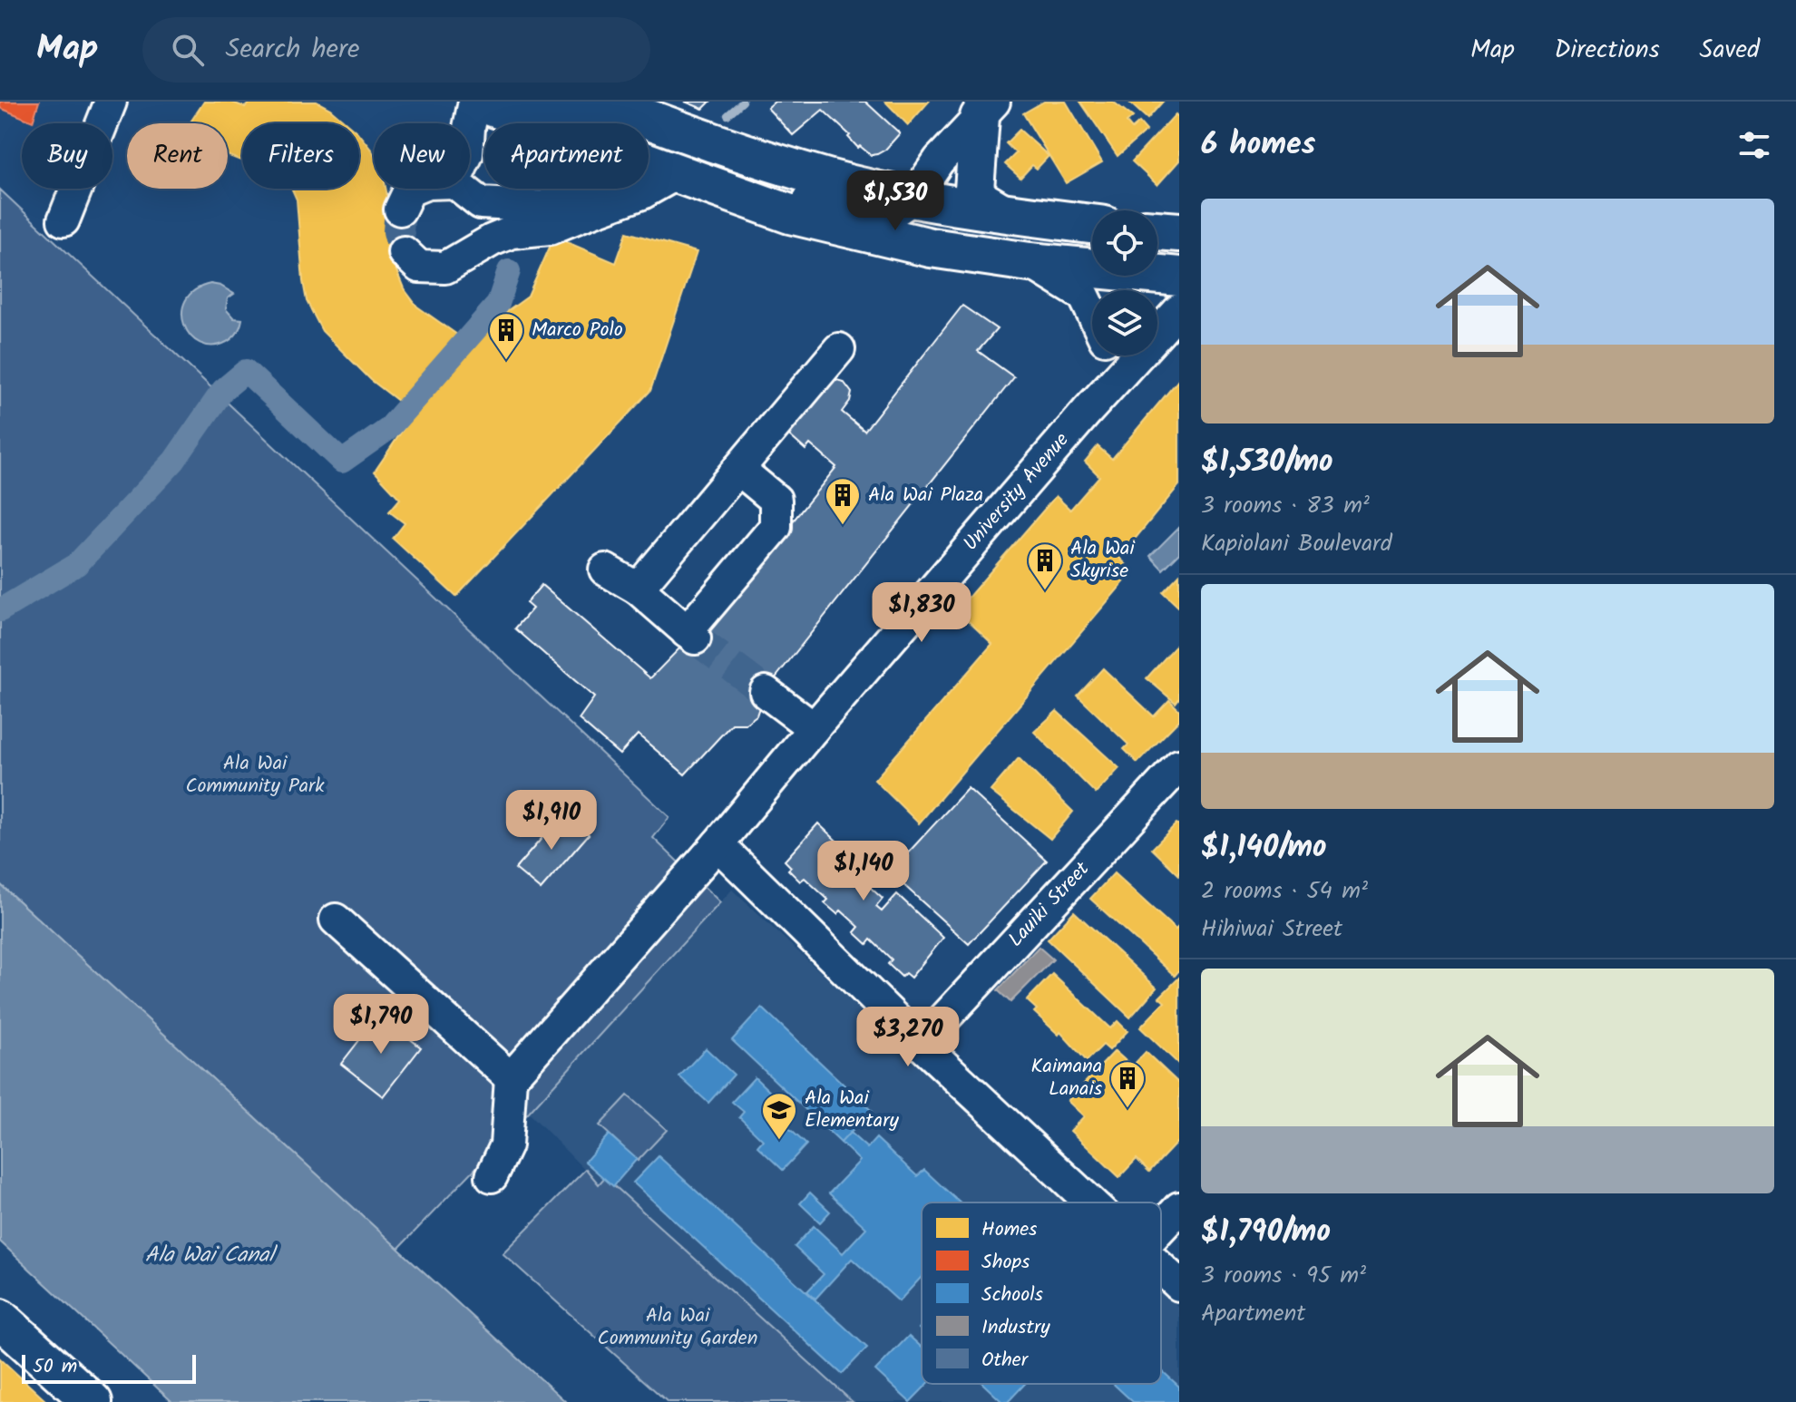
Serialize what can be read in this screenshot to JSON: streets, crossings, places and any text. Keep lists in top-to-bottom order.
{
  "streets": {
    "street": ["University Avenue", "Lauiki Street"]
  },
  "water": ["Ala Wai Canal"],
  "parks": ["Ala Wai Community Park", "Ala Wai Community Garden"],
  "places": {
    "building": [
      "Marco Polo",
      "Ala Wai Plaza",
      "Ala Wai Skyrise",
      "Kaimana Lanais"
    ],
    "school or university": ["Ala Wai Elementary"]
  },
  "legend": [
    "Homes",
    "Shops",
    "Schools",
    "Industry",
    "Other"
  ],
  "scale_bar": "50 m",
  "page": {
    "header": "Map",
    "search": "Search here",
    "nav": ["Map", "Directions", "Saved"],
    "heading": "6 homes",
    "chip": [
      "Buy",
      "Rent",
      "Filters",
      "New",
      "Apartment"
    ],
    "price": [
      "$1,530",
      "$1,830",
      "$1,910",
      "$1,140",
      "$1,790",
      "$3,270"
    ],
    "list": [
      {
        "name": "$1,530/mo",
        "note": "3 rooms · 83 m² · Kapiolani Boulevard"
      },
      {
        "name": "$1,140/mo",
        "note": "2 rooms · 54 m² · Hihiwai Street"
      },
      {
        "name": "$1,790/mo",
        "note": "3 rooms · 95 m² · Apartment"
      }
    ],
    "scale": "50 m"
  }
}
